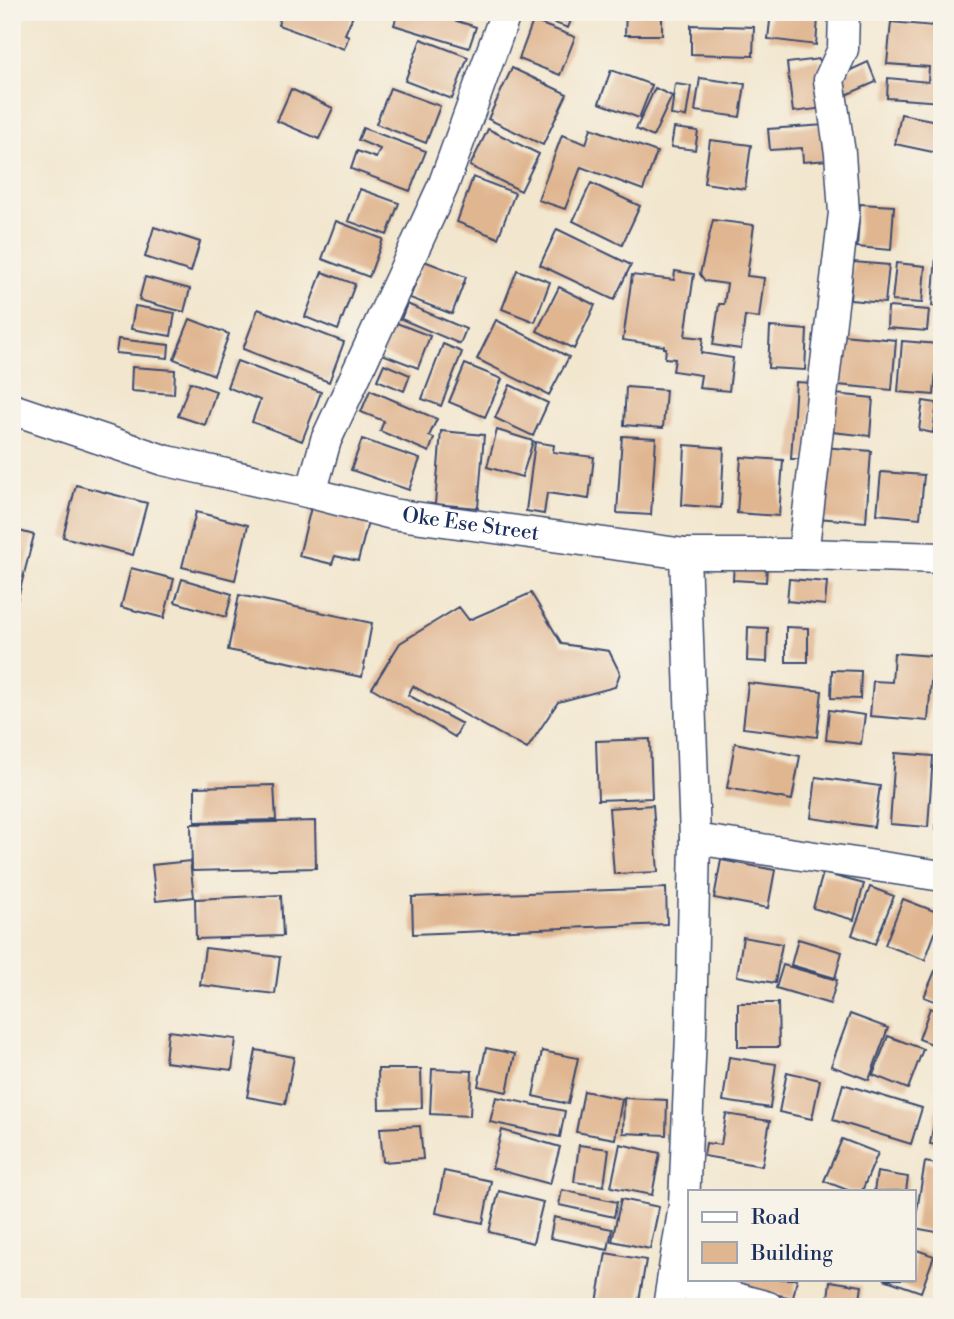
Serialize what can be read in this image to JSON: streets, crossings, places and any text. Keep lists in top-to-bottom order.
{
  "streets": {
    "street": ["Oke Ese Street"]
  },
  "legend": ["Road", "Building"]
}
